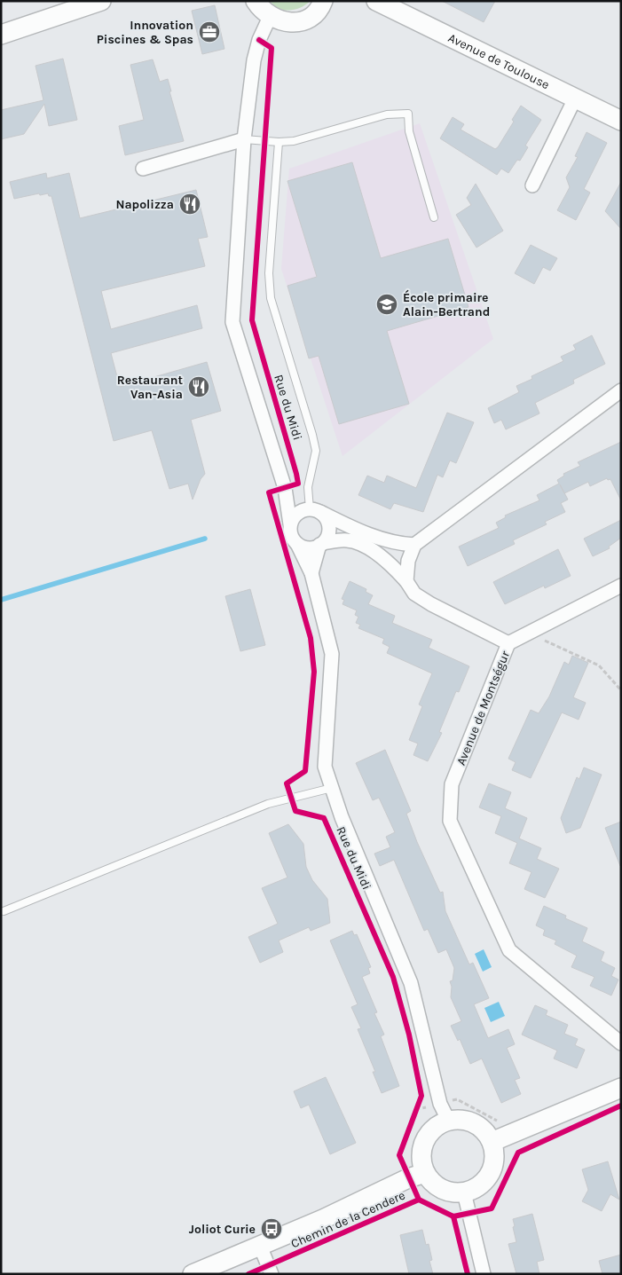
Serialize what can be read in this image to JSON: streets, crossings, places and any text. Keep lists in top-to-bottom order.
{
  "streets": {
    "street": [
      "Avenue de Toulouse",
      "Rue du Midi",
      "Avenue de Montségur",
      "Chemin de la Cendere"
    ]
  },
  "crossings": [
    ["Rue du Midi", "Avenue de Montségur"],
    ["Rue du Midi", "Chemin de la Cendere"]
  ],
  "places": {
    "office": ["Innovation Piscines & Spas"],
    "restaurant": ["Napolizza", "Restaurant Van-Asia"],
    "school or university": ["École primaire Alain-Bertrand"],
    "bus stop": ["Joliot Curie"]
  }
}
